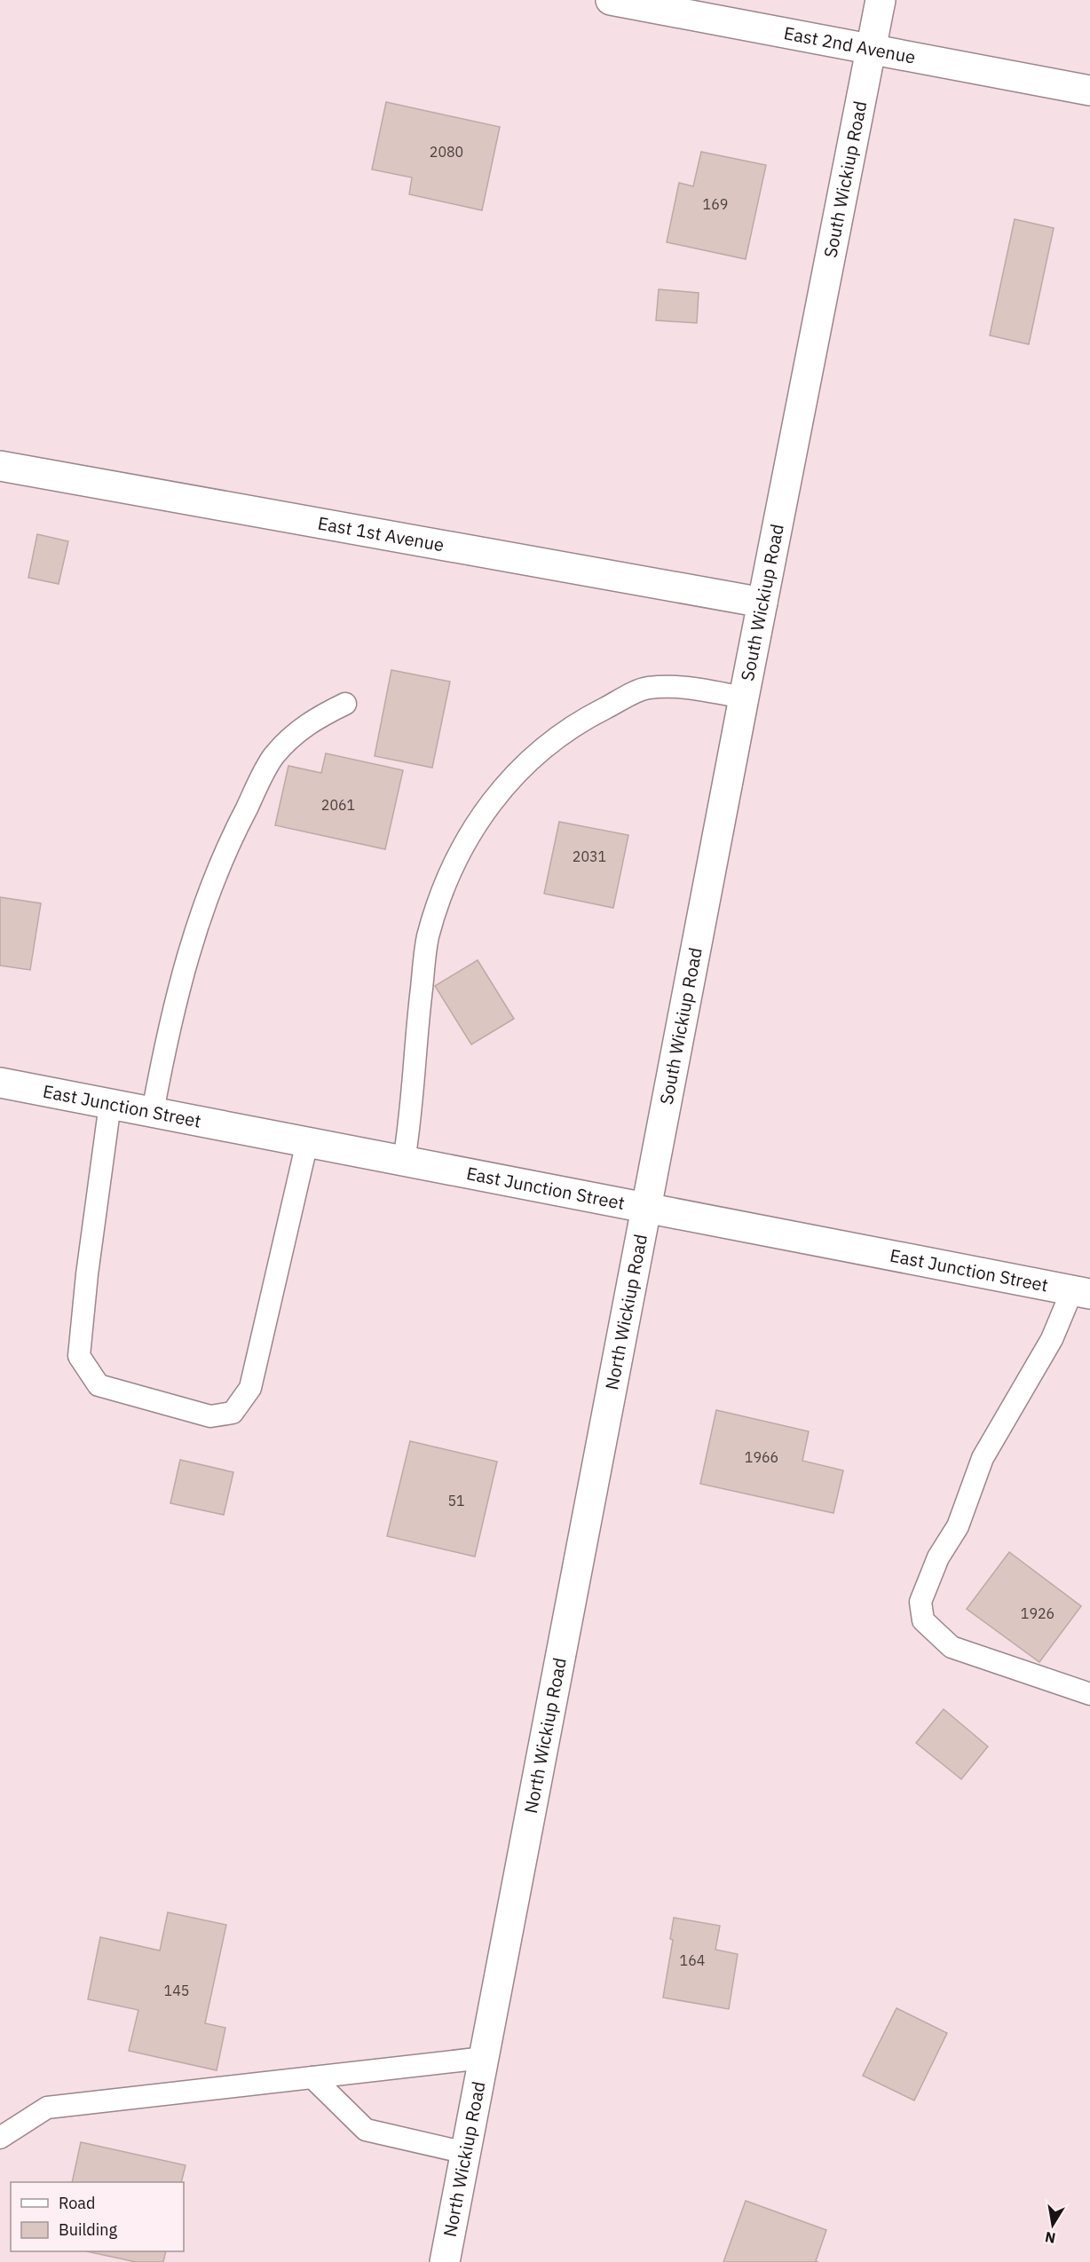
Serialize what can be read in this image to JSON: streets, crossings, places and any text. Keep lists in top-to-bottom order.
{
  "streets": {
    "street": [
      "East 2nd Avenue",
      "South Wickiup Road",
      "East 1st Avenue",
      "East Junction Street",
      "North Wickiup Road"
    ]
  },
  "crossings": [
    ["East 2nd Avenue", "South Wickiup Road"],
    ["South Wickiup Road", "East 1st Avenue"],
    ["South Wickiup Road", "East Junction Street"],
    ["South Wickiup Road", "North Wickiup Road"],
    ["East Junction Street", "North Wickiup Road"]
  ],
  "house_numbers": [
    "2080",
    "169",
    "2061",
    "2031",
    "1966",
    "51",
    "1926",
    "164",
    "145"
  ],
  "legend": ["Road", "Building"],
  "north": "bottom"
}
